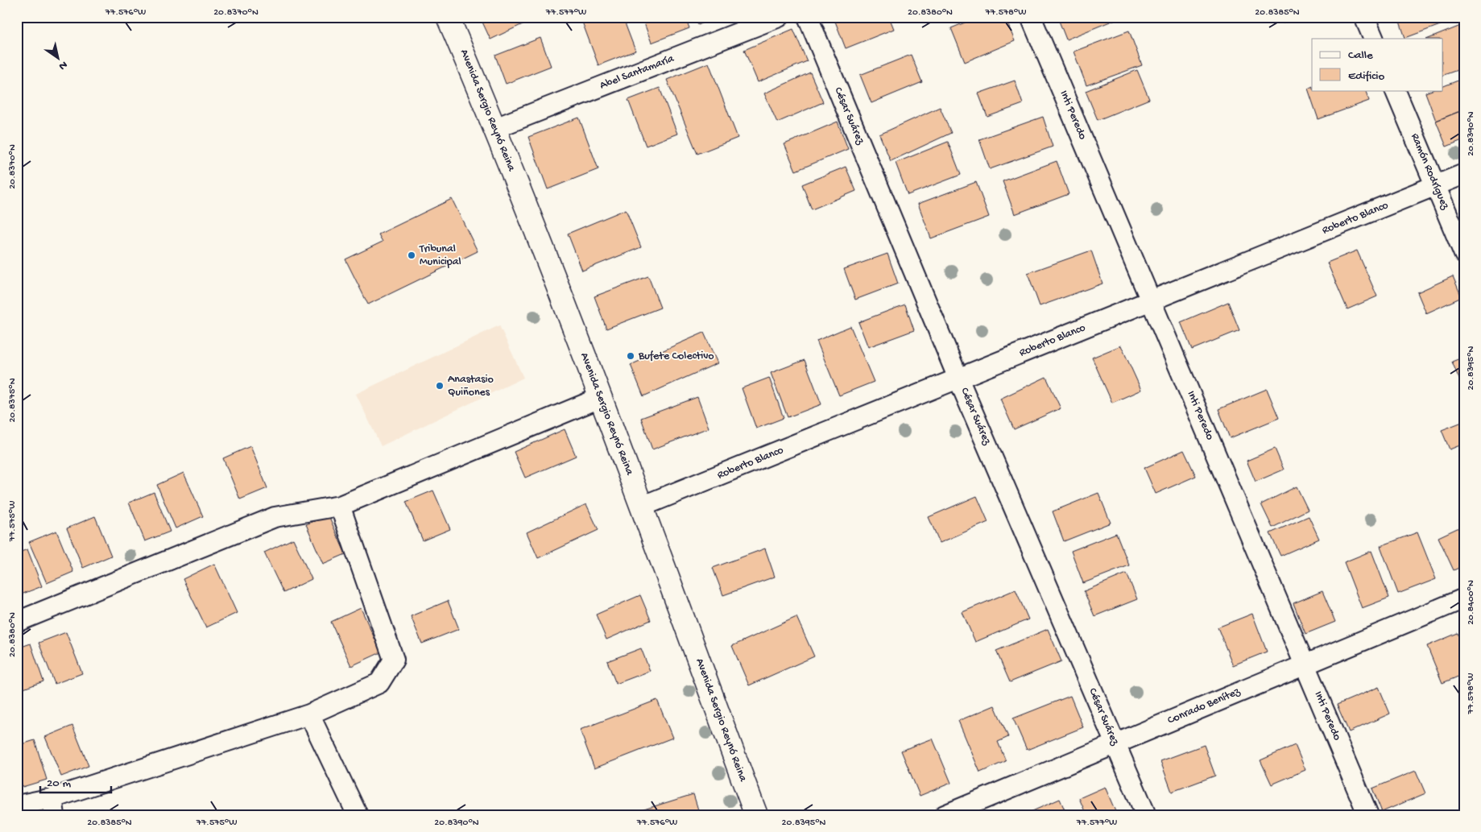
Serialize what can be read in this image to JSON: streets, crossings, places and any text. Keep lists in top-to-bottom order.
{
  "streets": {
    "main road": ["Avenida Sergio Reynó Reina"],
    "street": [
      "Abel Santamaría",
      "Inti Peredo",
      "César Suárez",
      "Ramón Rodríguez",
      "Roberto Blanco",
      "Conrado Benítez"
    ]
  },
  "crossings": [
    ["Abel Santamaría", "Avenida Sergio Reynó Reina"],
    ["Avenida Sergio Reynó Reina", "Roberto Blanco"],
    ["Inti Peredo", "Roberto Blanco"],
    ["Inti Peredo", "Conrado Benítez"],
    ["César Suárez", "Roberto Blanco"],
    ["César Suárez", "Conrado Benítez"],
    ["Ramón Rodríguez", "Roberto Blanco"]
  ],
  "places": ["Tribunal Municipal", "Bufete Colectivo", "Anastasio Quiñones"],
  "legend": ["Calle", "Edificio"],
  "scale_bar": "20 m",
  "north": "bottom right",
  "coordinates": [
    "77.576°W",
    "20.8370°N",
    "77.577°W",
    "20.8380°N",
    "77.578°W",
    "20.8385°N",
    "20.8390°N",
    "20.8395°N",
    "20.8375°N",
    "77.575°W",
    "20.8400°N"
  ]
}
